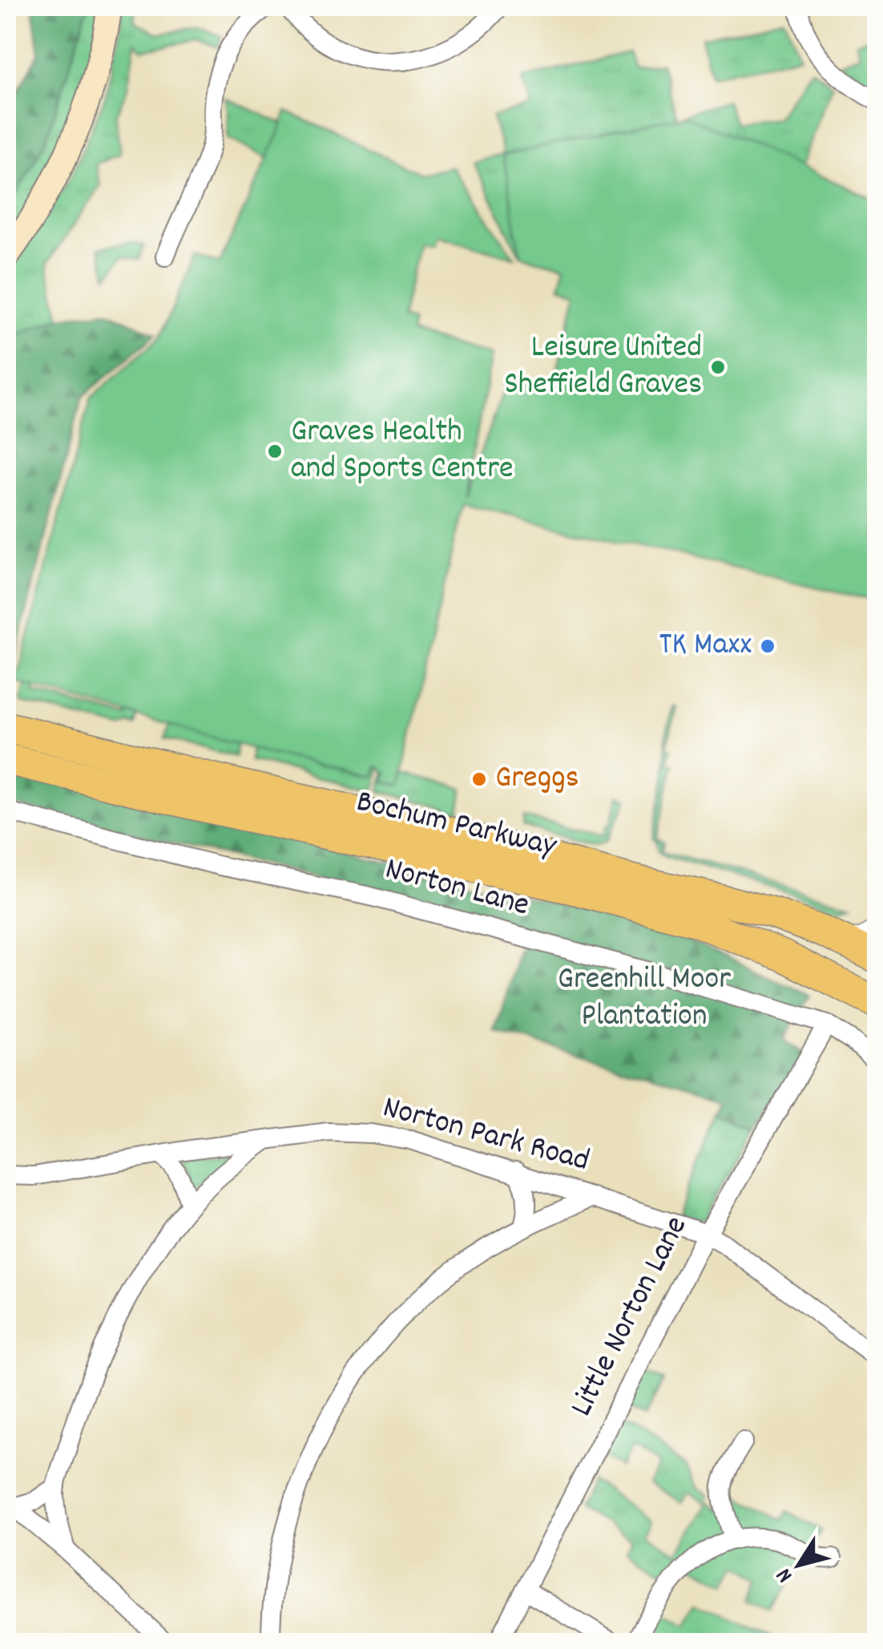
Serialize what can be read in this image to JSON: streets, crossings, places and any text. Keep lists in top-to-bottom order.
{
  "streets": {
    "highway": ["Bochum Parkway"],
    "street": ["Norton Lane", "Norton Park Road", "Little Norton Lane"]
  },
  "crossings": [
    ["Norton Lane", "Little Norton Lane"],
    ["Norton Park Road", "Little Norton Lane"]
  ],
  "parks": ["Greenhill Moor Plantation"],
  "places": [
    "Leisure United Sheffield Graves",
    "Graves Health and Sports Centre",
    "TK Maxx",
    "Greggs"
  ],
  "north": "bottom left"
}
